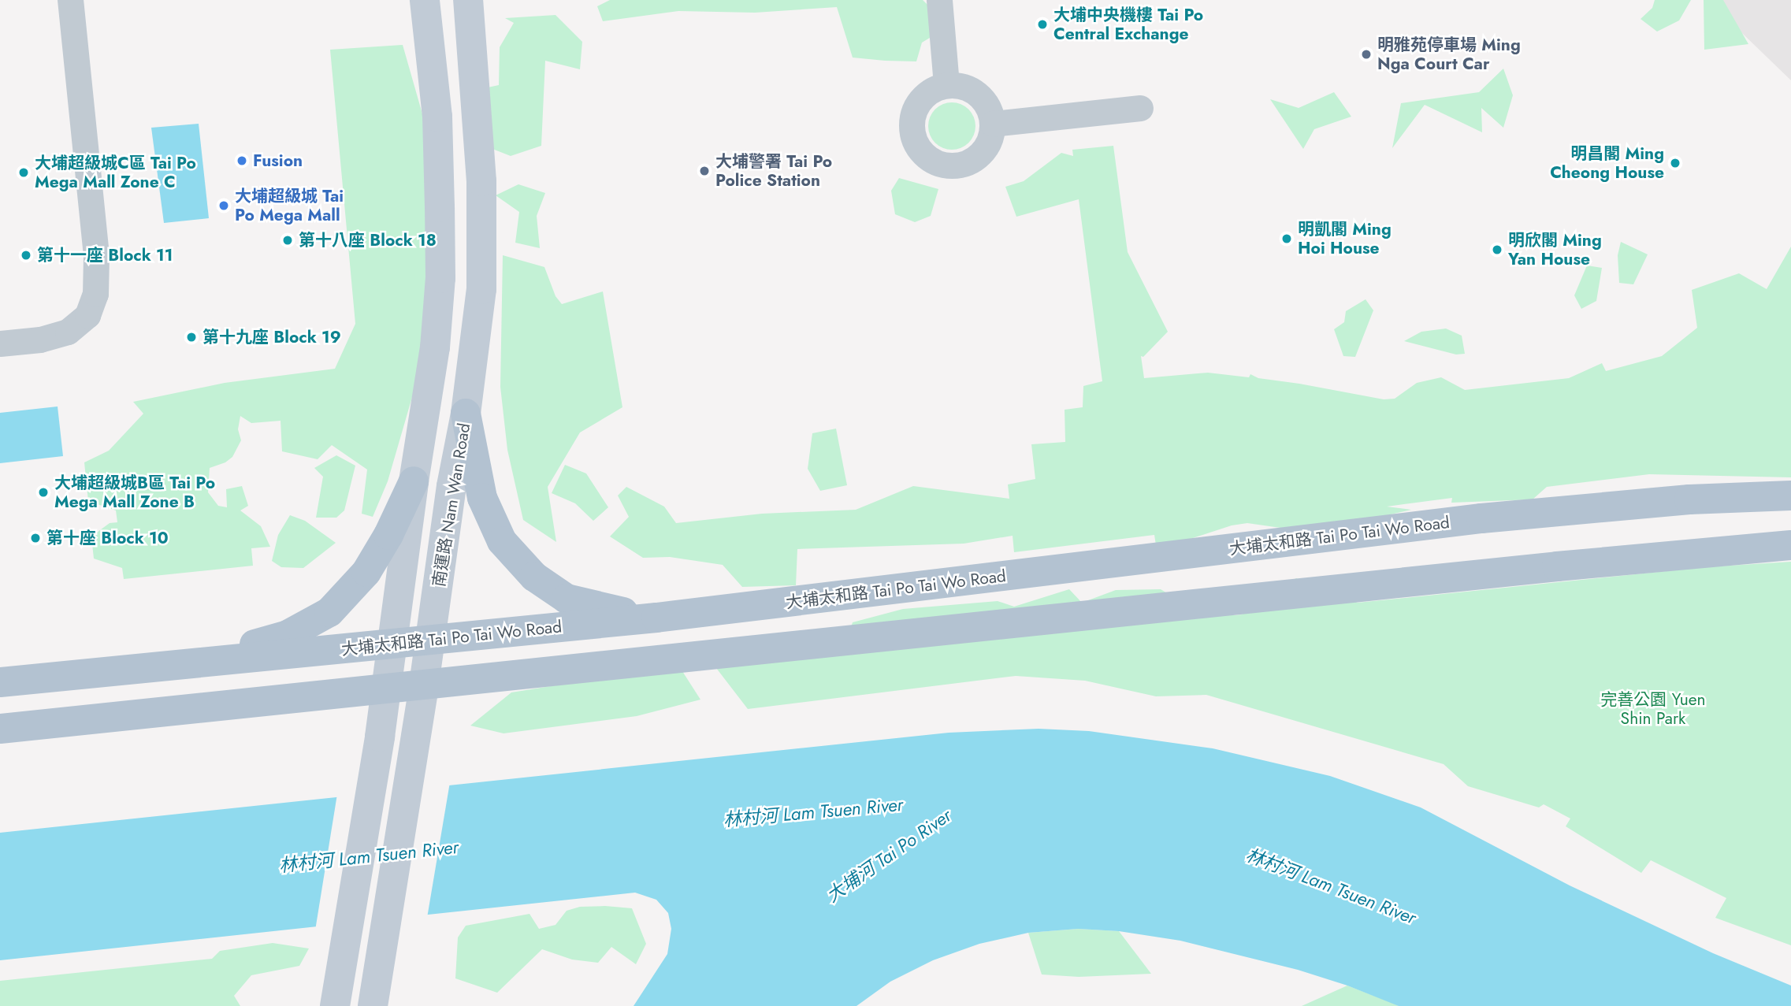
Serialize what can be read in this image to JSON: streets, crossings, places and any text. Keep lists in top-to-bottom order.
{
  "streets": {
    "main road": ["南運路 Nam Wan Road", "大埔太和路 Tai Po Tai Wo Road"]
  },
  "crossings": [
    ["南運路 Nam Wan Road", "大埔太和路 Tai Po Tai Wo Road"]
  ],
  "water": ["林村河 Lam Tsuen River", "大埔河 Tai Po River"],
  "parks": ["完善公園 Yuen Shin Park"],
  "places": [
    "大埔中央機樓 Tai Po Central Exchange",
    "明雅苑停車場 Ming Nga Court Car",
    "Fusion",
    "明昌閣 Ming Cheong House",
    "大埔警署 Tai Po Police Station",
    "大埔超級城C區 Tai Po Mega Mall Zone C",
    "大埔超級城 Tai Po Mega Mall",
    "明凱閣 Ming Hoi House",
    "第十八座 Block 18",
    "明欣閣 Ming Yan House",
    "第十一座 Block 11",
    "第十九座 Block 19",
    "大埔超級城B區 Tai Po Mega Mall Zone B",
    "第十座 Block 10"
  ]
}
